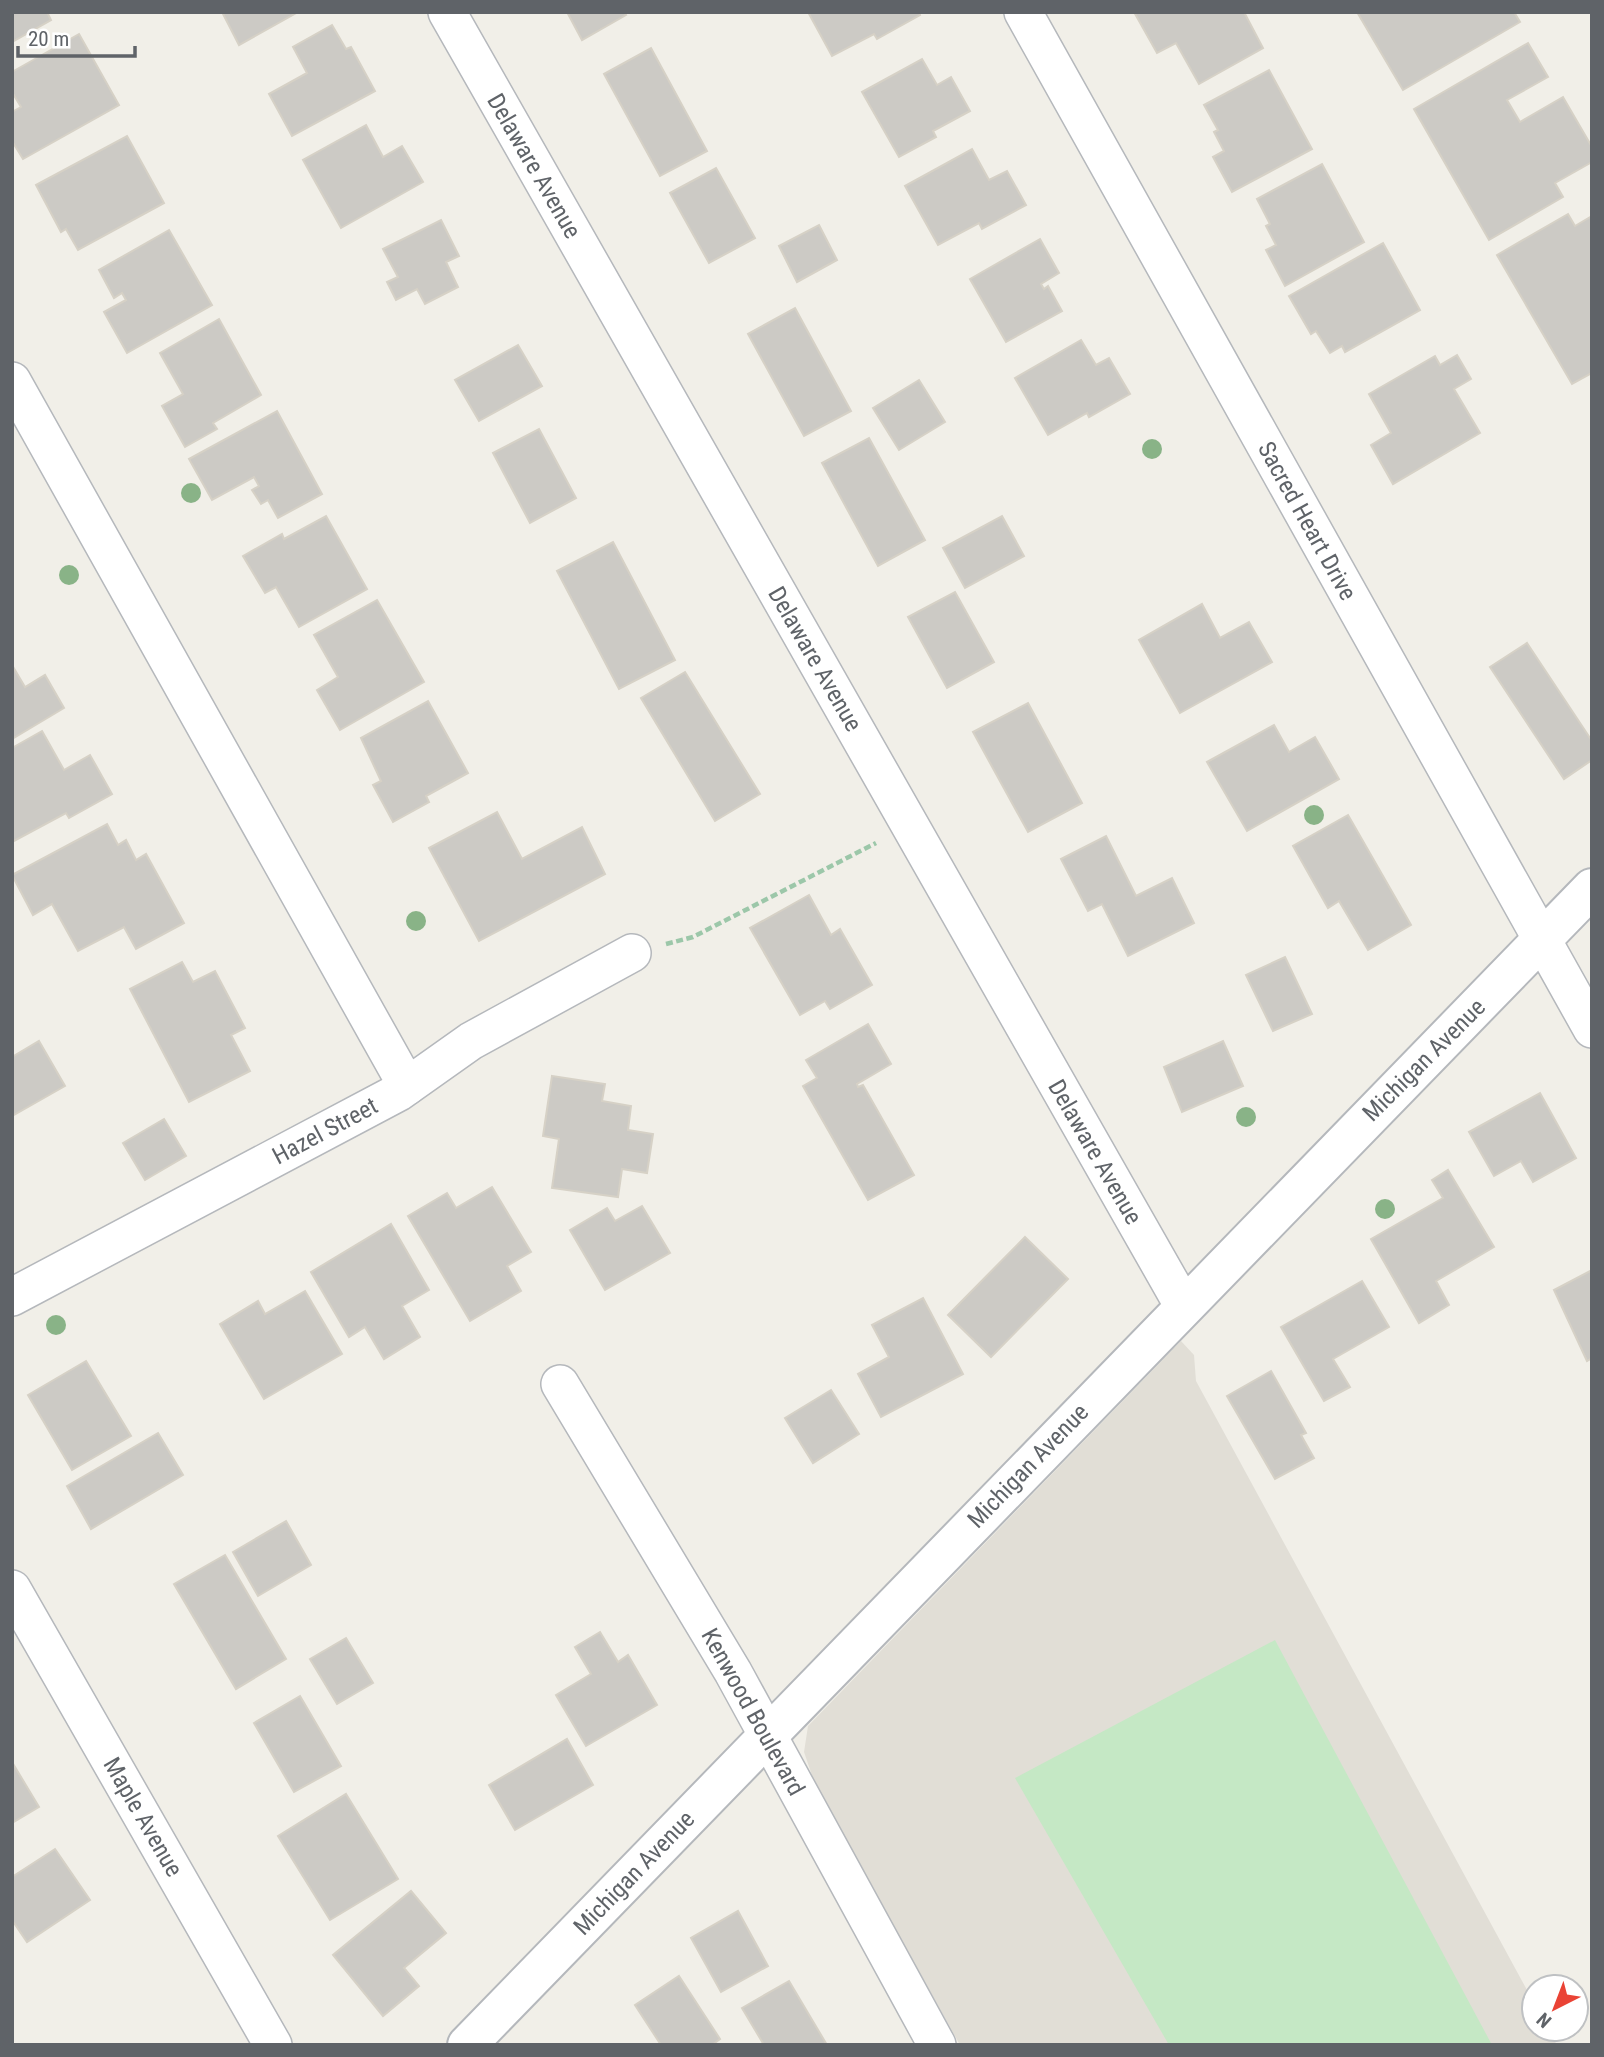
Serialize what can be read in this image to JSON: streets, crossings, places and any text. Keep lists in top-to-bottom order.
{
  "streets": {
    "street": [
      "Delaware Avenue",
      "Sacred Heart Drive",
      "Michigan Avenue",
      "Hazel Street",
      "Kenwood Boulevard",
      "Maple Avenue"
    ]
  },
  "crossings": [
    ["Delaware Avenue", "Michigan Avenue"],
    ["Sacred Heart Drive", "Michigan Avenue"],
    ["Michigan Avenue", "Kenwood Boulevard"]
  ],
  "scale_bar": "20 m",
  "north": "bottom left"
}
